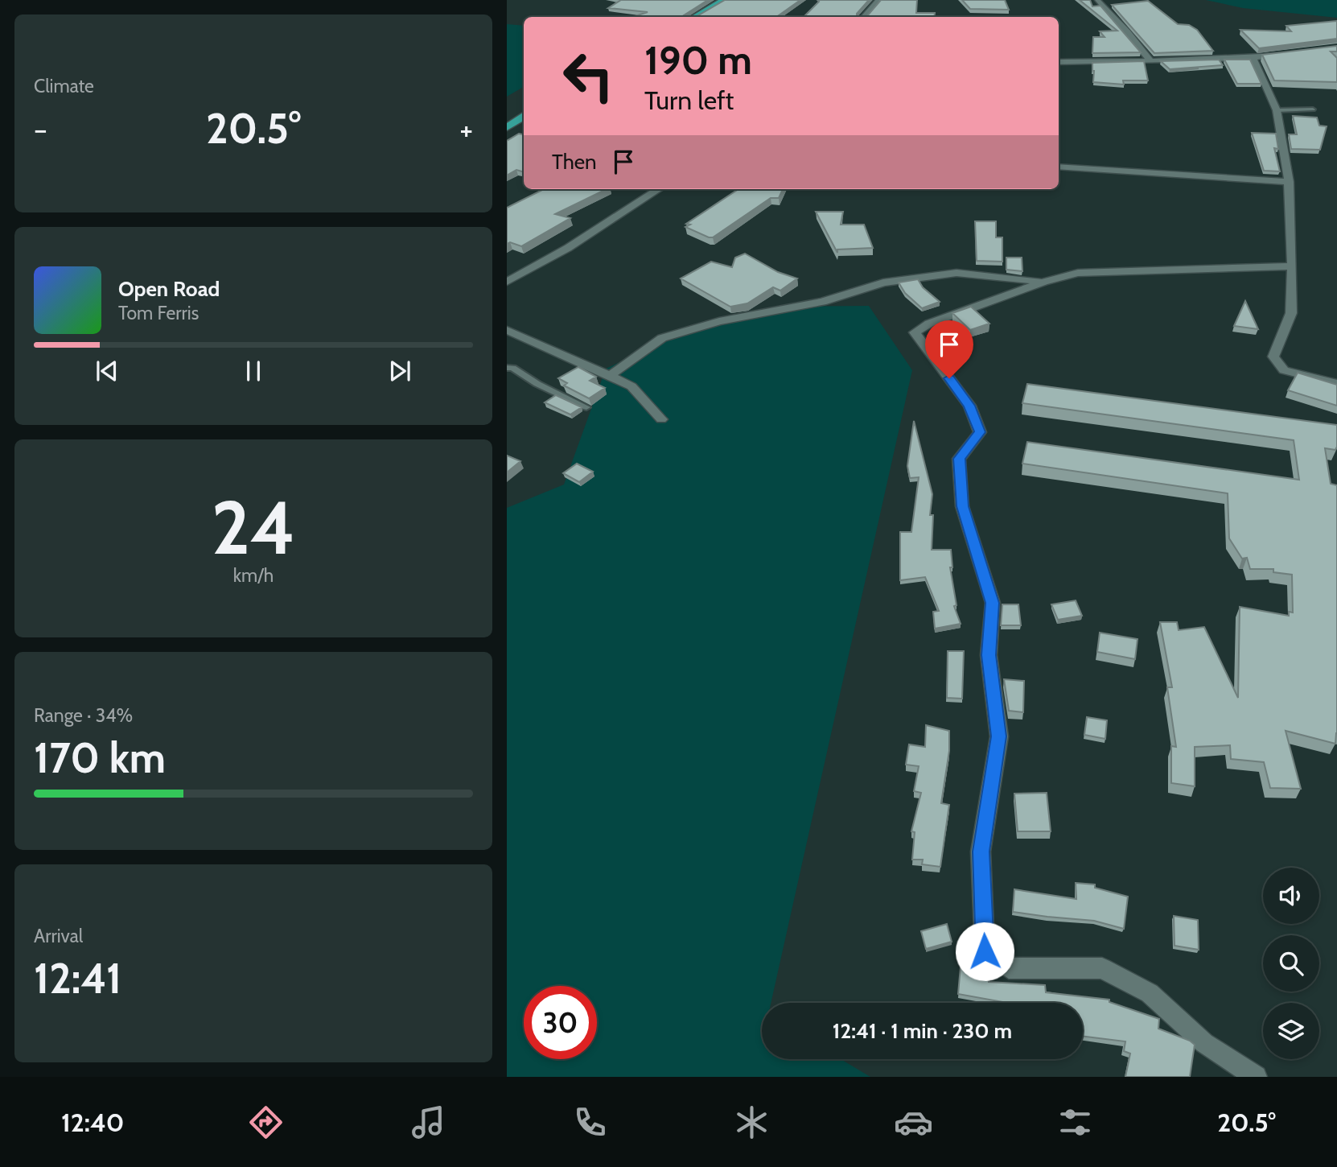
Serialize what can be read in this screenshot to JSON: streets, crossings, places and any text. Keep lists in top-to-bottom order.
{
  "page": {
    "tile": [
      "Climate",
      ["24", "km/h"],
      ["Range · 34%", "170 km"],
      ["Arrival", "12:41"]
    ],
    "turn": ["190 m", "Turn left"],
    "heat": ["−", "20.5°", "+"],
    "then": "Then",
    "song": ["Open Road", "Tom Ferris"],
    "limit": "30",
    "trip": "12:41 · 1 min · 230 m",
    "tabs": ["12:40", "20.5°"]
  }
}
